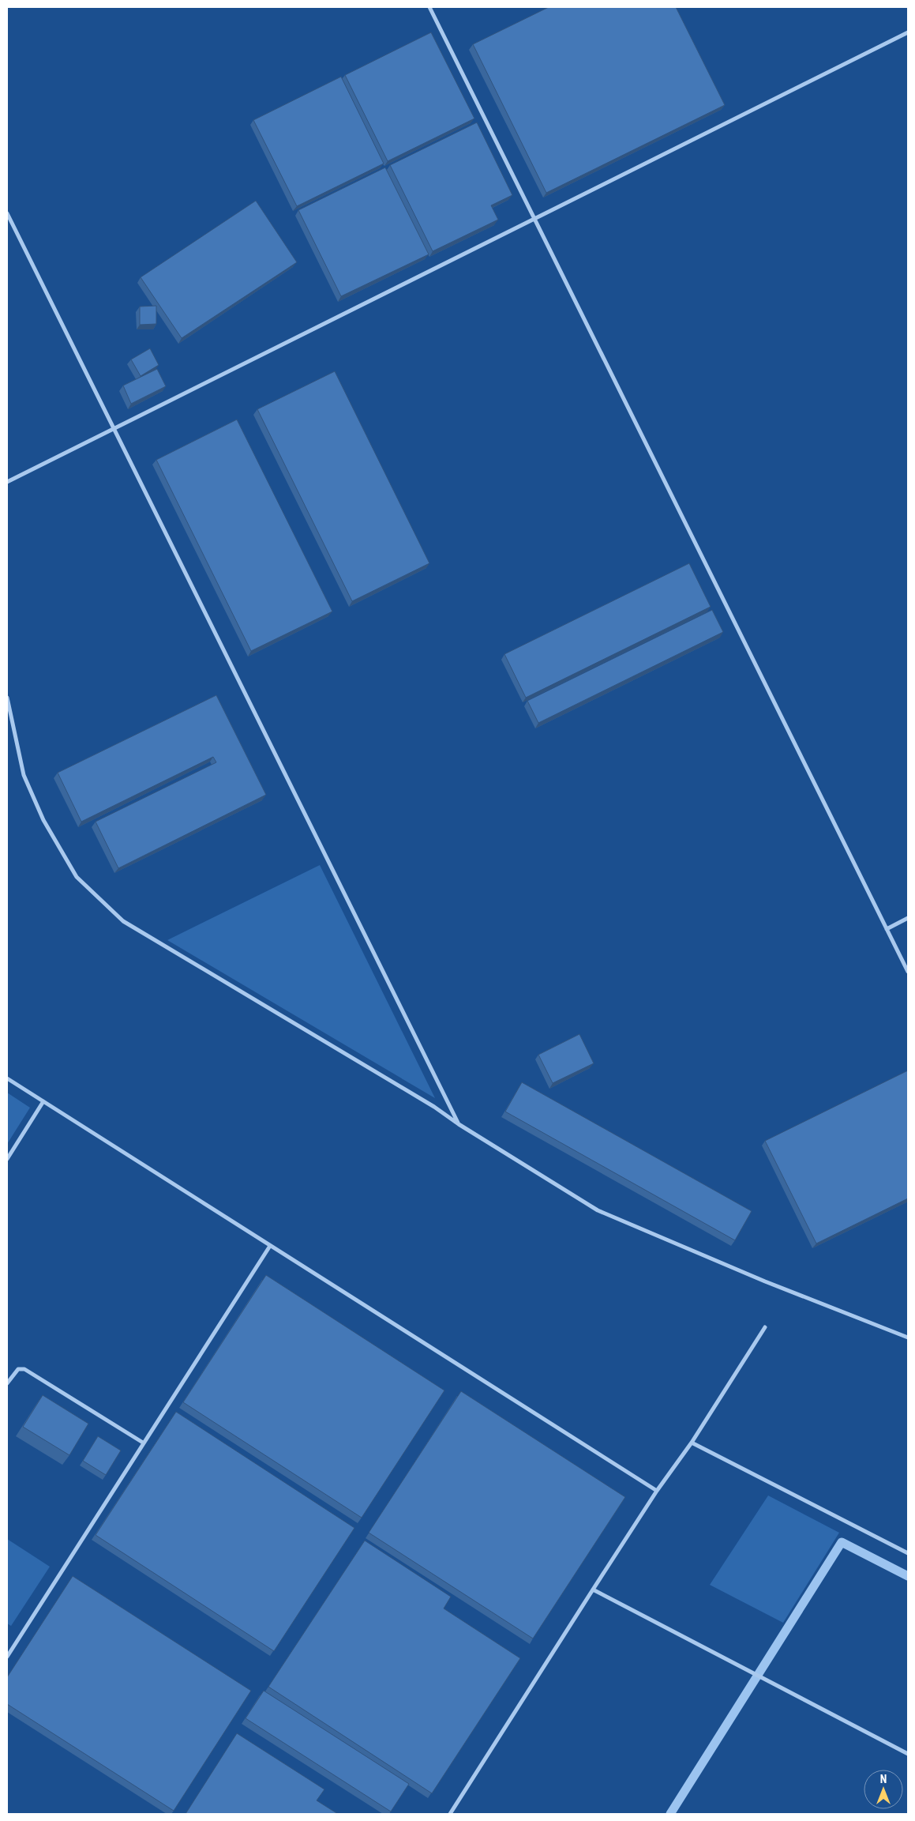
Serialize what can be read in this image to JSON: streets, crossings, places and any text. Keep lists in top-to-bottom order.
{
  "north": "top"
}
